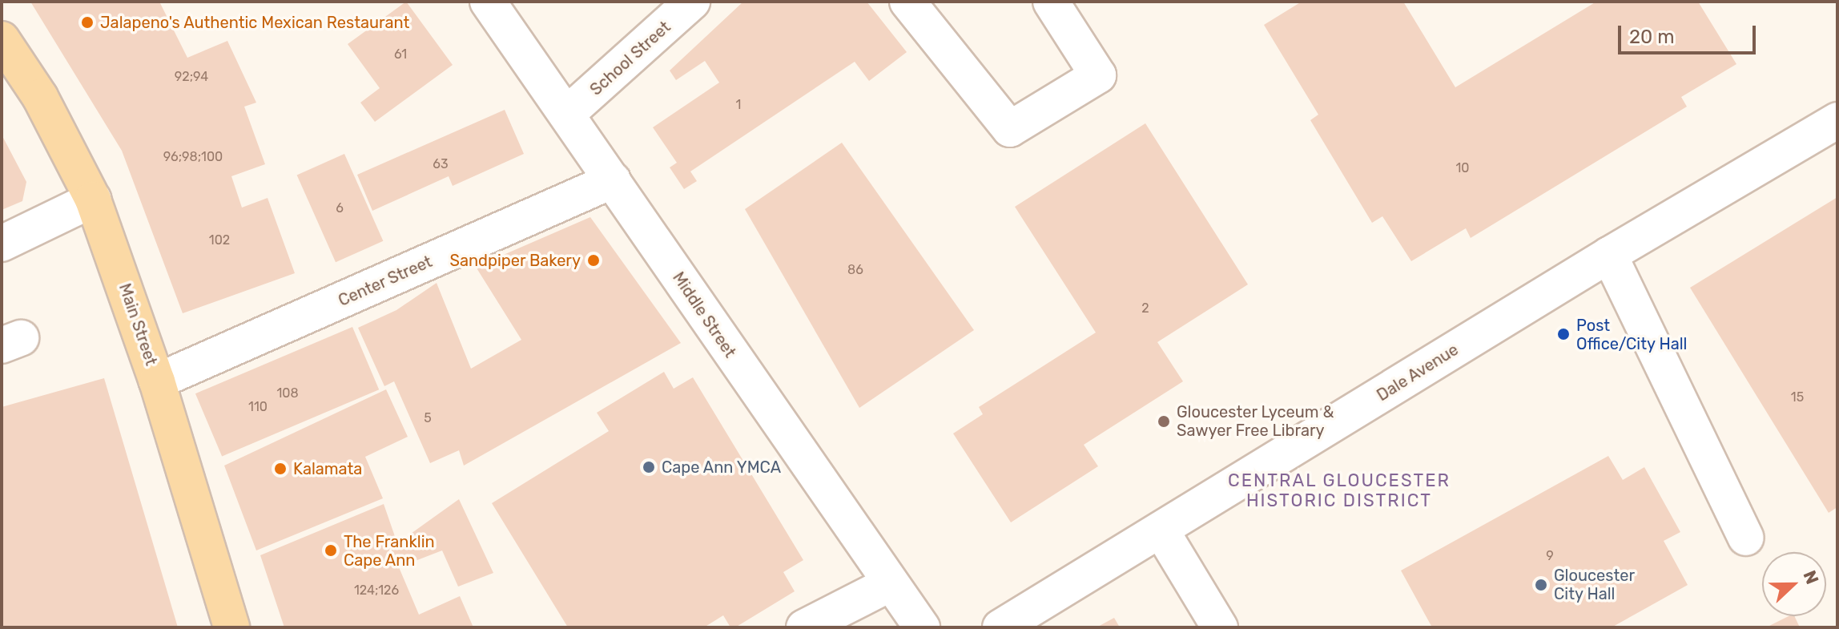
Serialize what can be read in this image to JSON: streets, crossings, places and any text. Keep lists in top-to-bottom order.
{
  "streets": {
    "main road": ["Main Street"],
    "street": [
      "School Street",
      "Center Street",
      "Middle Street",
      "Dale Avenue"
    ]
  },
  "crossings": [
    ["School Street", "Middle Street"],
    ["Center Street", "Middle Street"],
    ["Center Street", "Main Street"]
  ],
  "districts": ["CENTRAL GLOUCESTER HISTORIC DISTRICT"],
  "places": [
    "Jalapeno's Authentic Mexican Restaurant",
    "Sandpiper Bakery",
    "Post Office/City Hall",
    "Gloucester Lyceum & Sawyer Free Library",
    "Cape Ann YMCA",
    "Kalamata",
    "The Franklin Cape Ann",
    "Gloucester City Hall"
  ],
  "house_numbers": [
    "61",
    "92;94",
    "1",
    "96;98;100",
    "63",
    "10",
    "6",
    "102",
    "86",
    "2",
    "108",
    "15",
    "110",
    "5",
    "9",
    "124;126"
  ],
  "scale_bar": "20 m",
  "north": "right"
}
